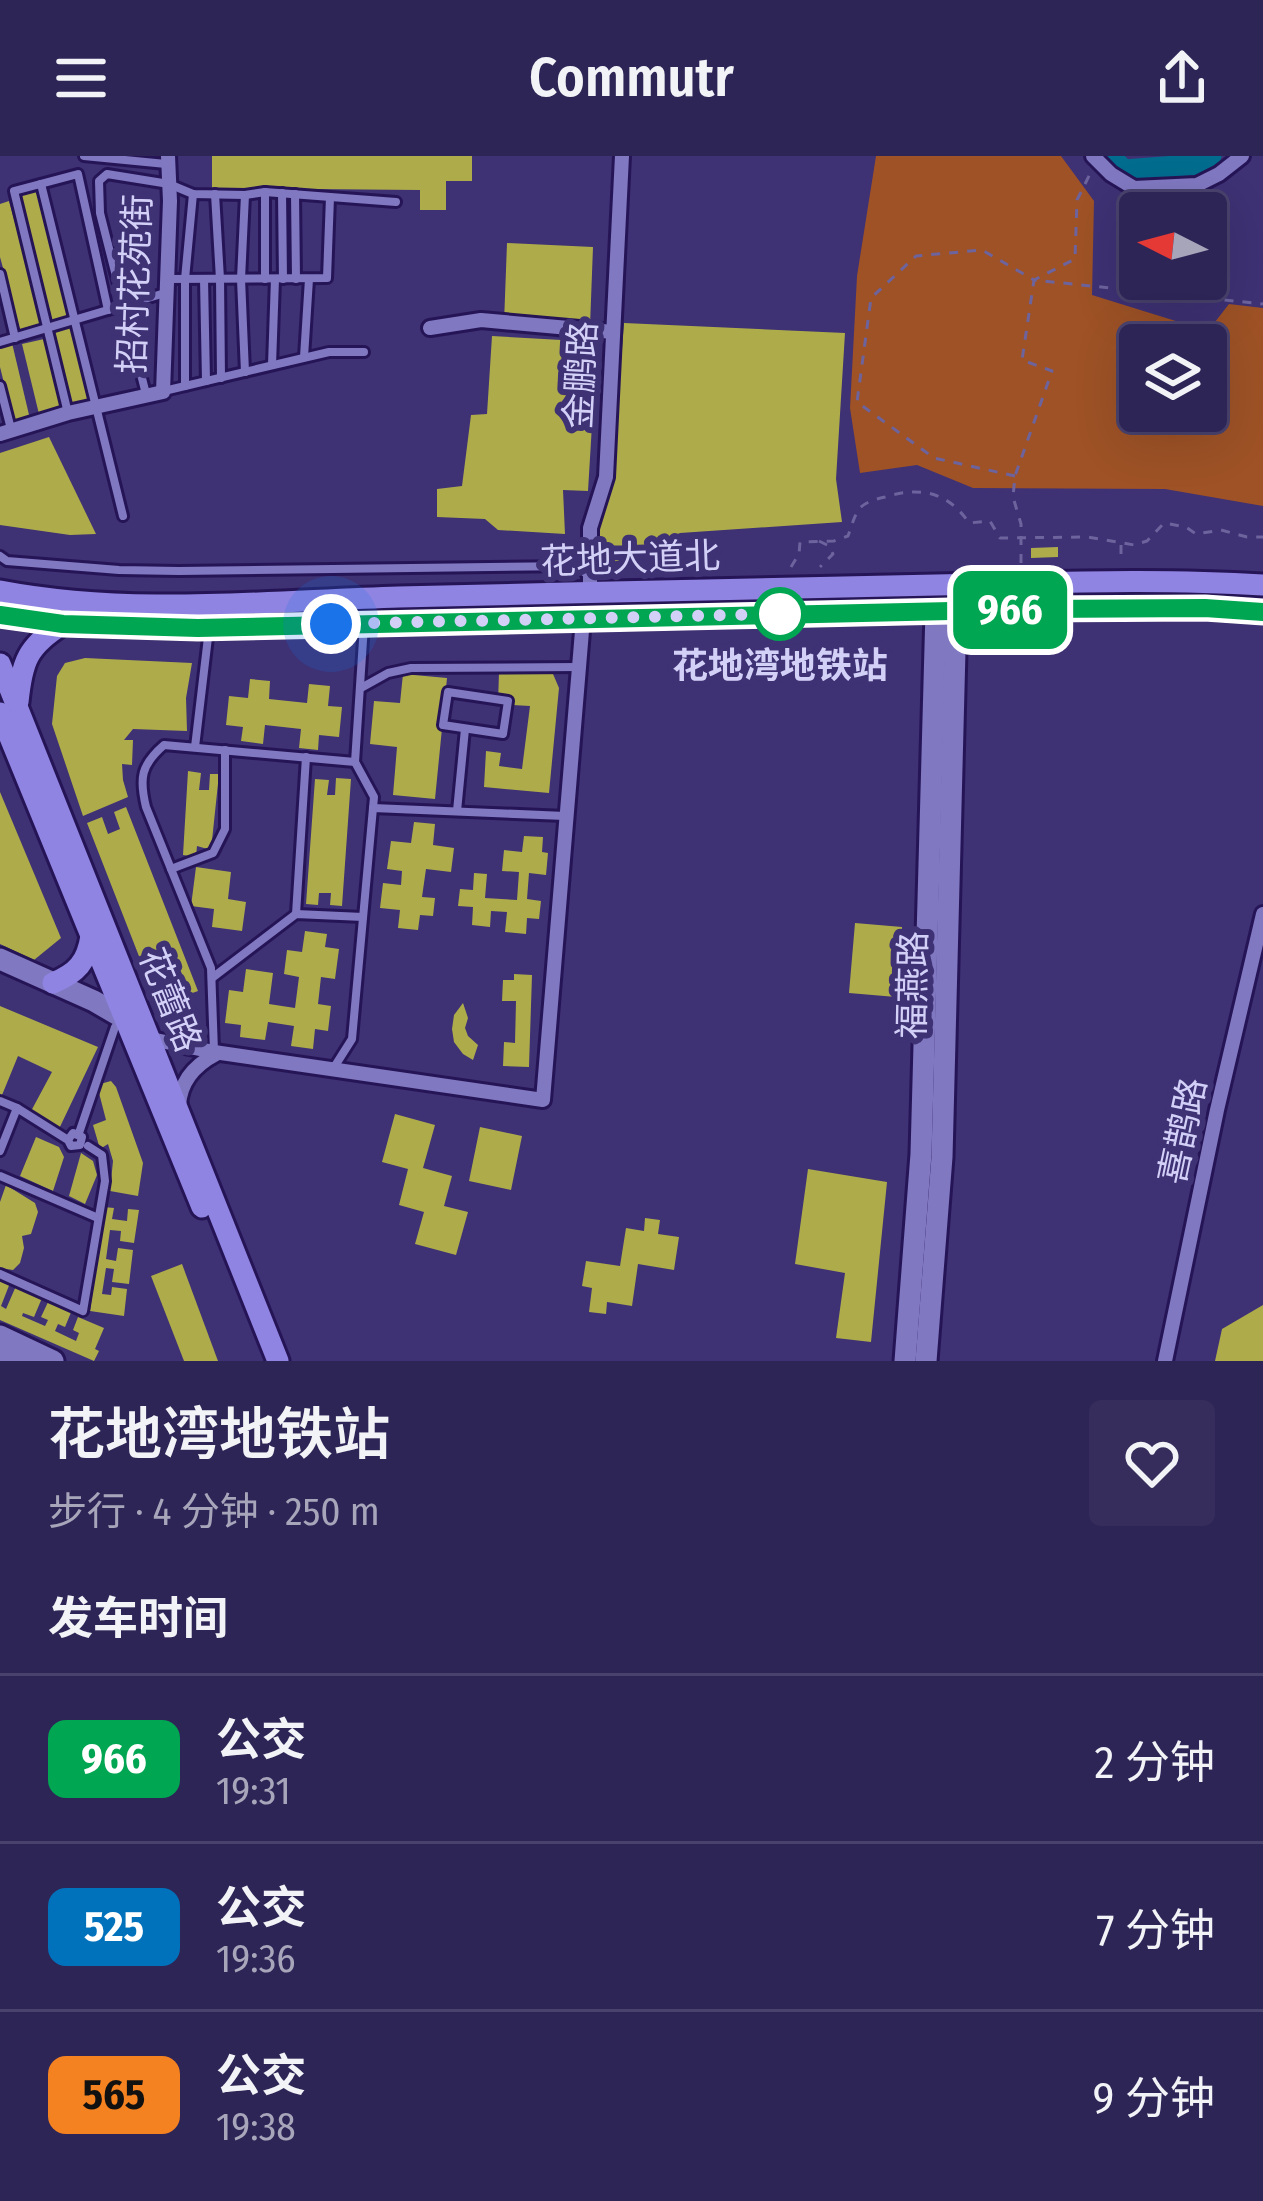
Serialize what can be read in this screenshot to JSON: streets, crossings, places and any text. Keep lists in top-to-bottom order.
{
  "streets": {
    "main road": ["花地大道北", "花蕾路"],
    "street": [
      "招村花苑街",
      "金鹏路",
      "福燕路",
      "喜鹊路"
    ]
  },
  "crossings": [
    ["金鹏路", "花地大道北"],
    ["花地大道北", "福燕路"]
  ],
  "places": ["花地湾地铁站"],
  "lines": ["bus line 966"],
  "north": "left",
  "page": {
    "header": "Commutr",
    "on_map": "966",
    "heading": [
      ["花地湾地铁站", "步行 · 4 分钟 · 250 m"],
      "发车时间"
    ],
    "list": [
      {
        "mark": "966",
        "name": "公交",
        "note": "19:31",
        "value": "2 分钟"
      },
      {
        "mark": "525",
        "name": "公交",
        "note": "19:36",
        "value": "7 分钟"
      },
      {
        "mark": "565",
        "name": "公交",
        "note": "19:38",
        "value": "9 分钟"
      }
    ]
  }
}
